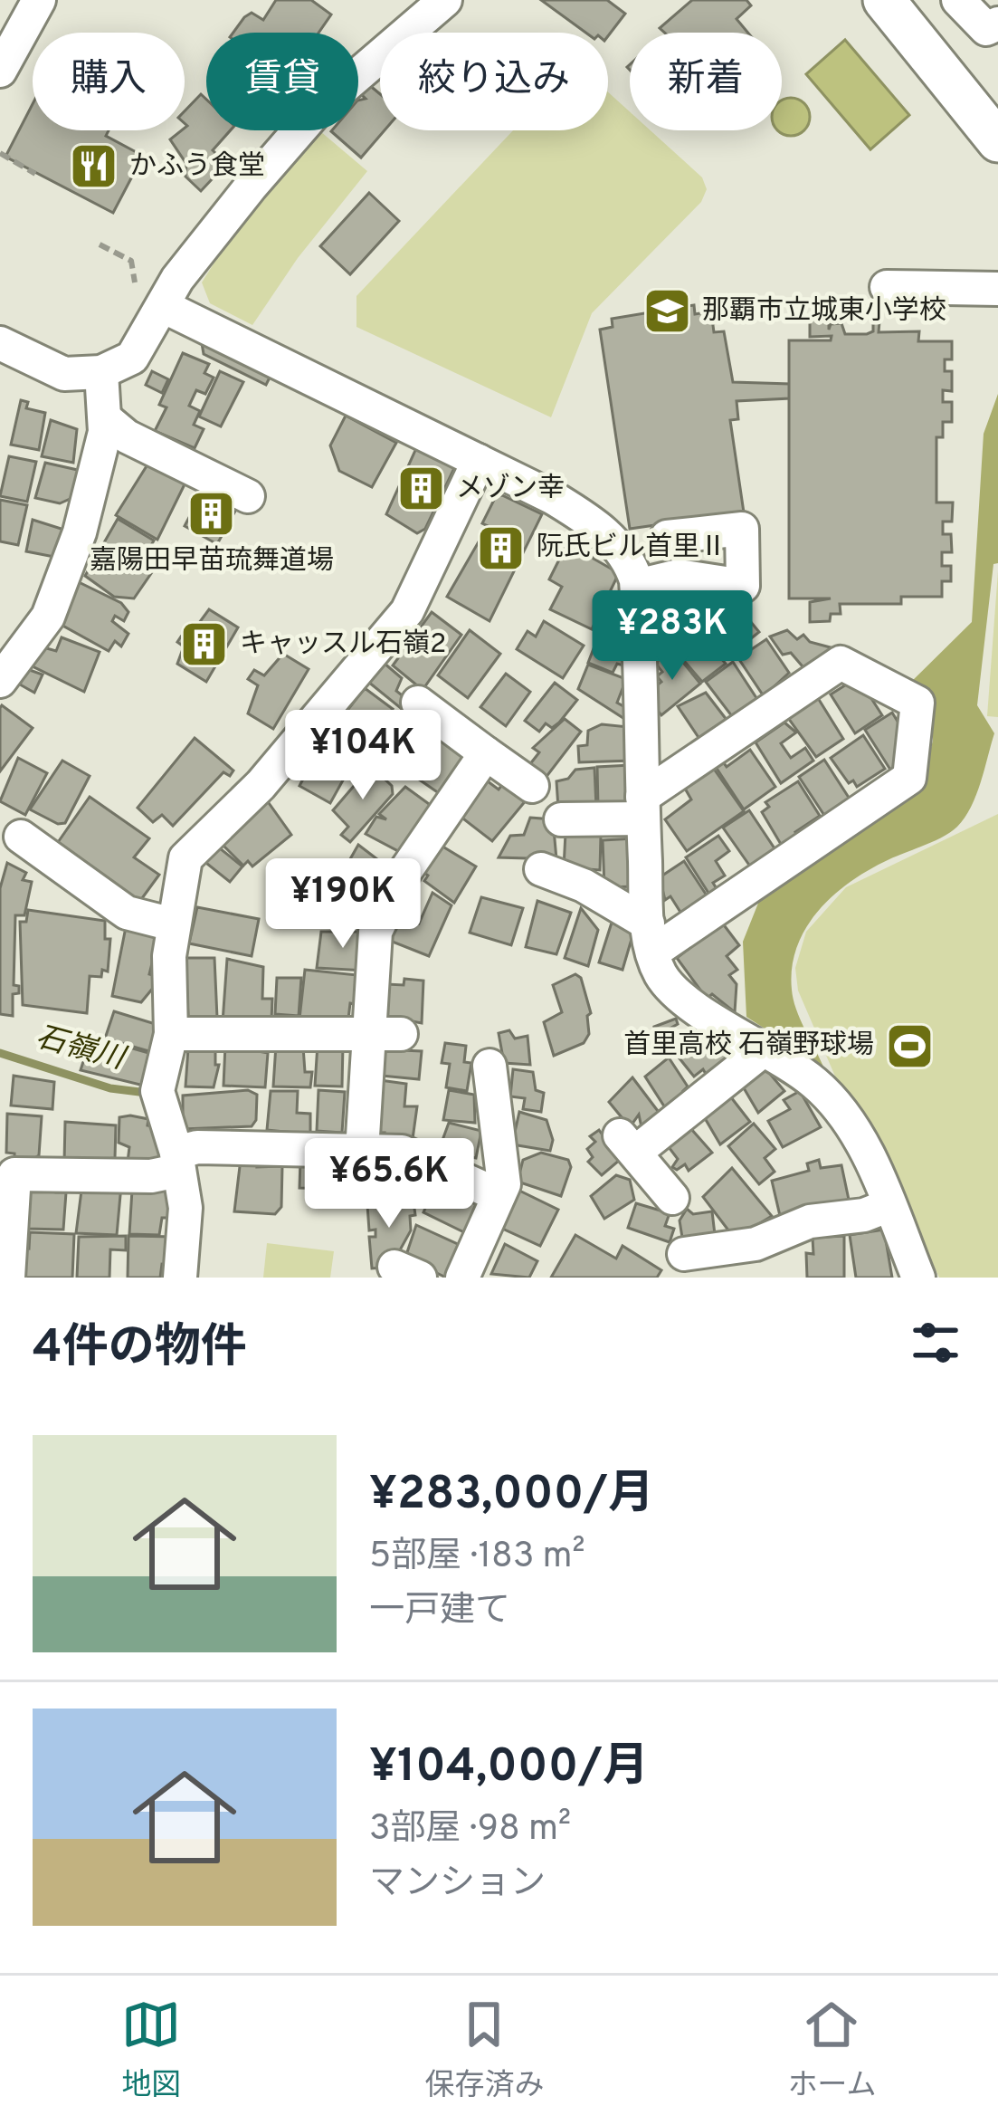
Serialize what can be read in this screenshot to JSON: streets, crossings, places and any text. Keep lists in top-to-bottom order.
{
  "water": ["石嶺川"],
  "places": {
    "restaurant": ["かふう食堂"],
    "school or university": ["那覇市立城東小学校"],
    "building": [
      "メゾン幸",
      "嘉陽田早苗琉舞道場",
      "阮氏ビル首里Ⅱ",
      "キャッスル石嶺2"
    ],
    "sports": ["首里高校 石嶺野球場"]
  },
  "page": {
    "chip": [
      "購入",
      "賃貸",
      "絞り込み",
      "新着"
    ],
    "price": [
      "¥283K",
      "¥104K",
      "¥190K",
      "¥65.6K"
    ],
    "heading": "4件の物件",
    "list": [
      {
        "name": "¥283,000/月",
        "note": "5部屋 · 183 m² · 一戸建て"
      },
      {
        "name": "¥104,000/月",
        "note": "3部屋 · 98 m² · マンション"
      }
    ],
    "tabs": ["地図", "保存済み", "ホーム"]
  }
}
